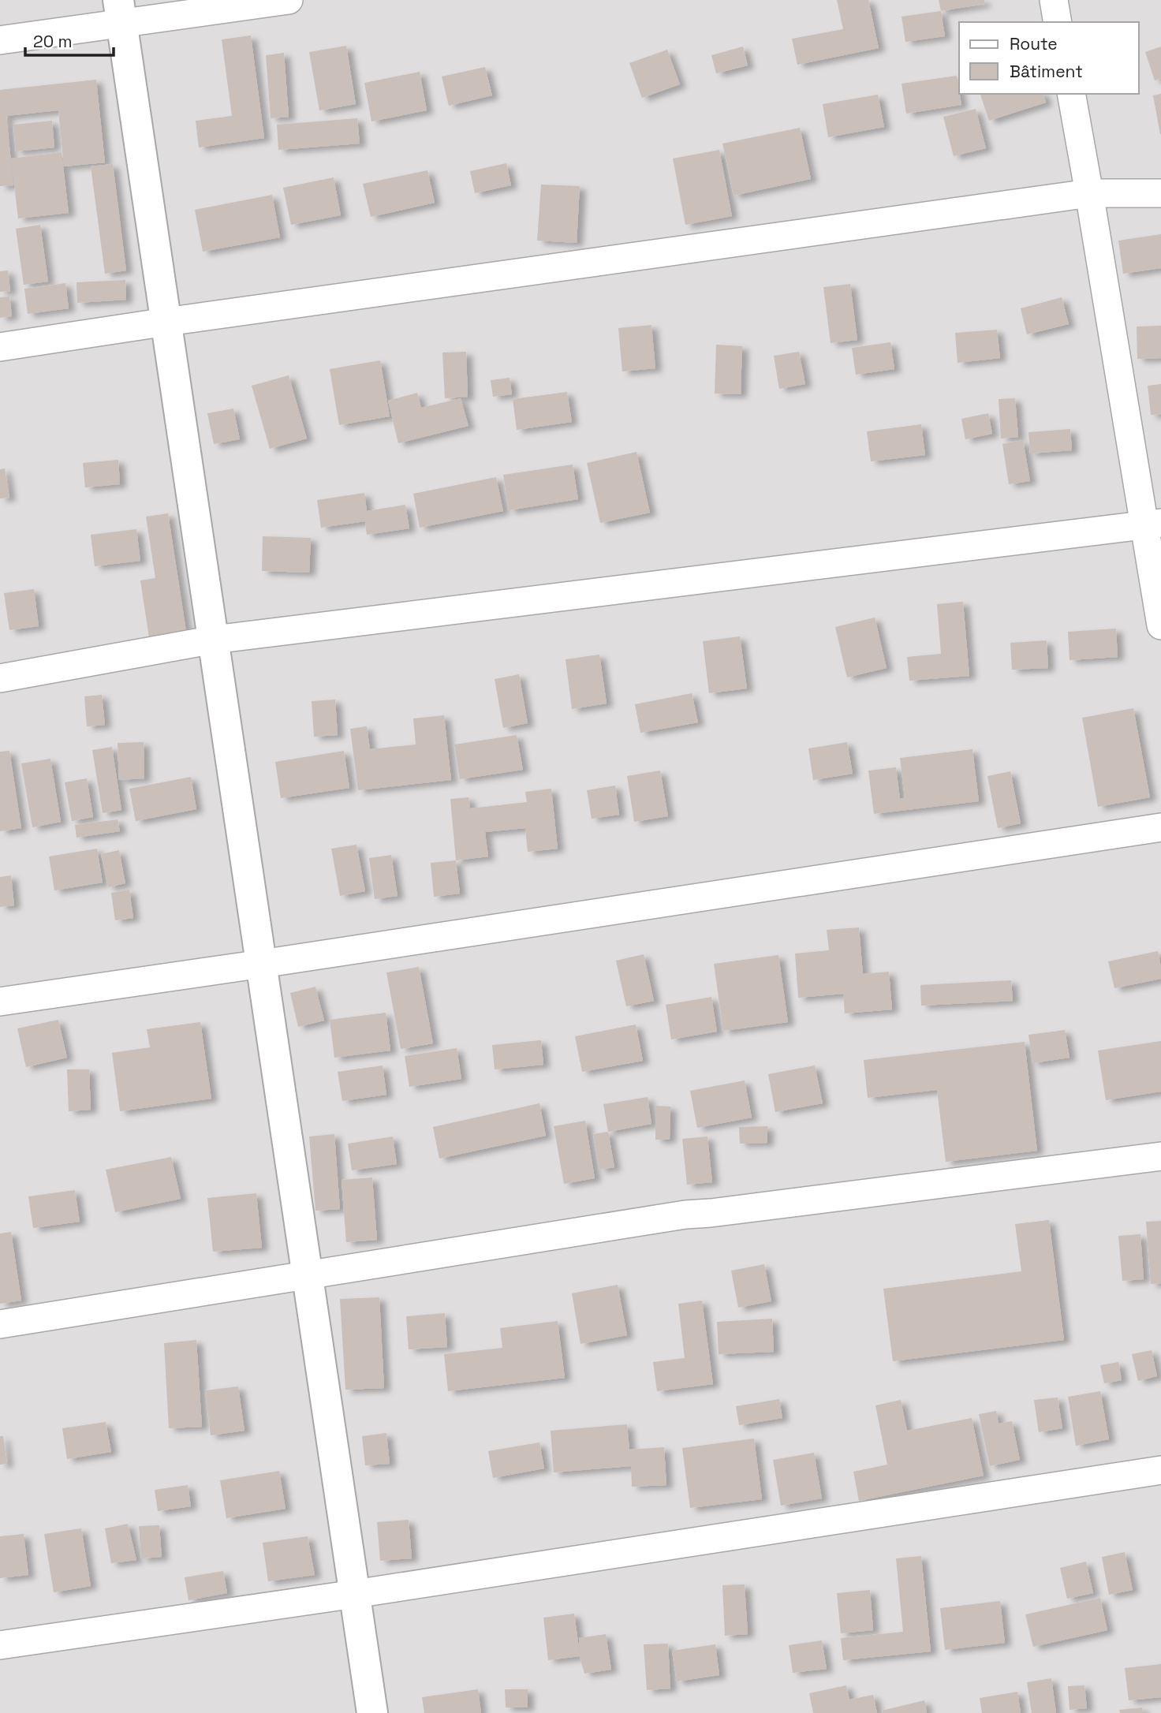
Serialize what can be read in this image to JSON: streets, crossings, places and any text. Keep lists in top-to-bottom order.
{
  "legend": ["Route", "Bâtiment"],
  "scale_bar": "20 m"
}
